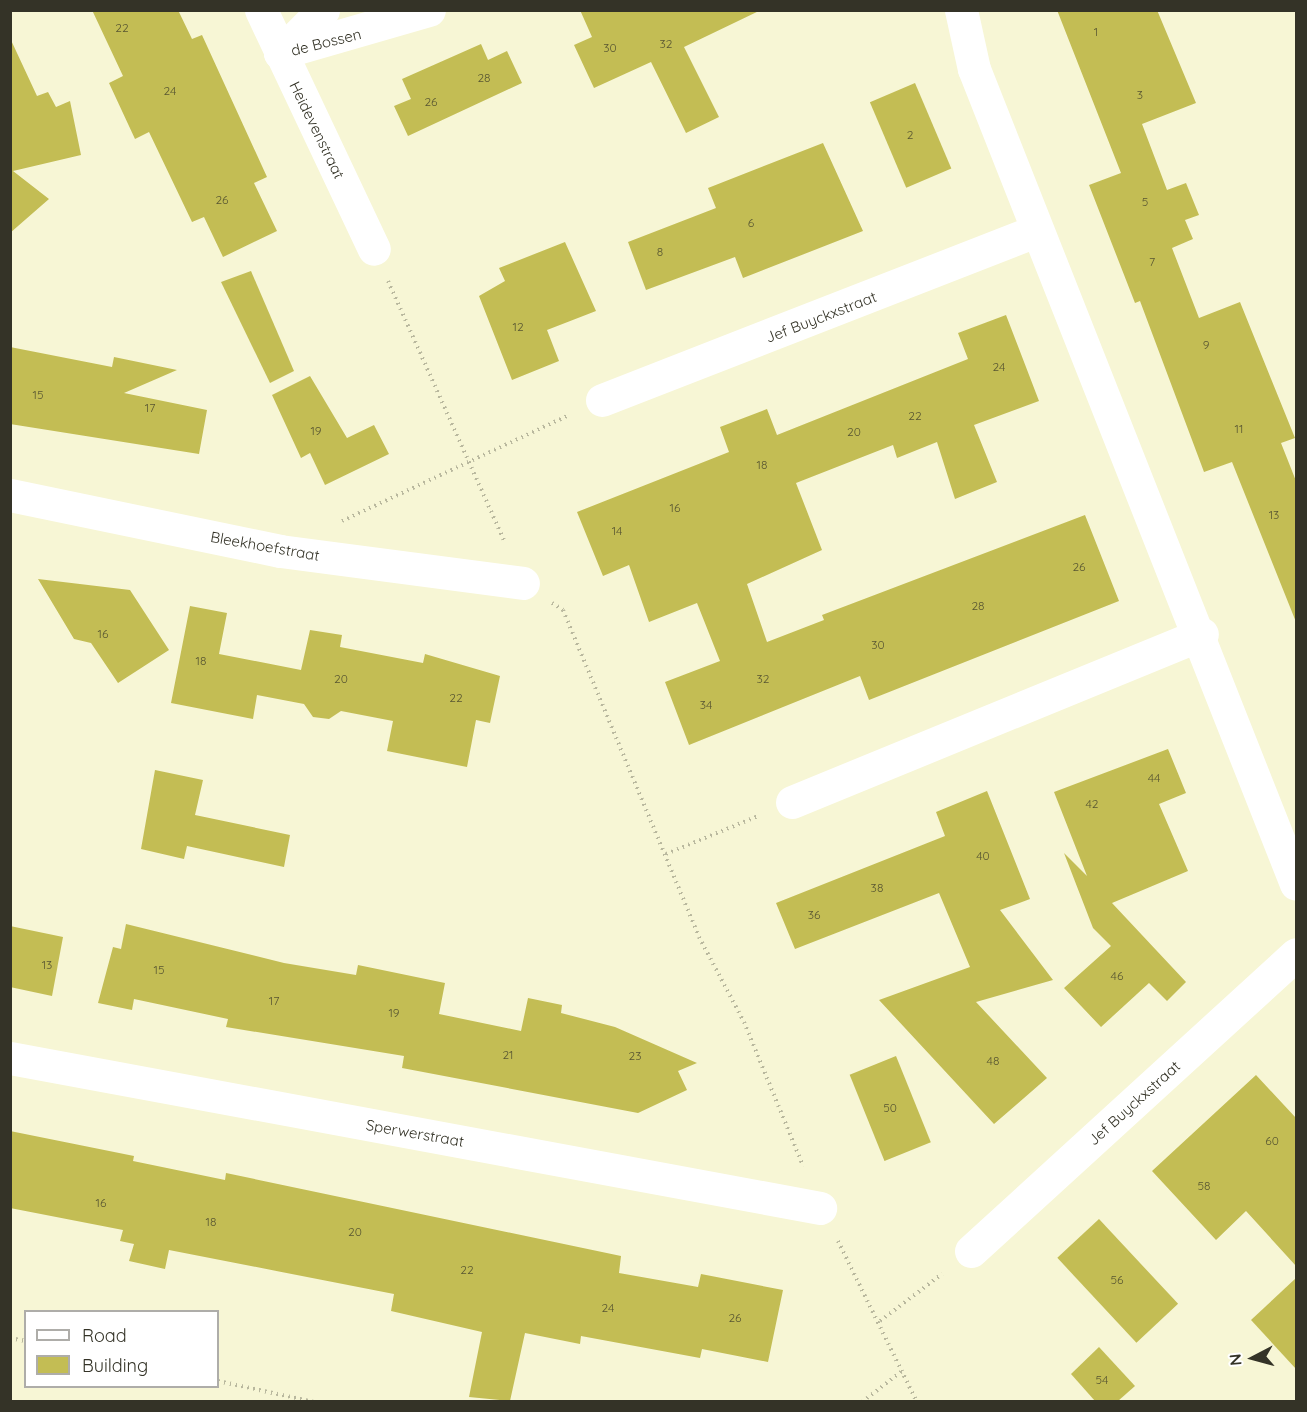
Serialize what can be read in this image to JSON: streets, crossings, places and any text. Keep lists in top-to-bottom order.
{
  "streets": {
    "street": [
      "de Bossen",
      "Heidevenstraat",
      "Jef Buyckxstraat",
      "Bleekhoefstraat",
      "Sperwerstraat"
    ]
  },
  "crossings": [
    ["de Bossen", "Heidevenstraat"]
  ],
  "house_numbers": [
    "22",
    "1",
    "32",
    "30",
    "28",
    "24",
    "3",
    "26",
    "2",
    "26",
    "5",
    "6",
    "8",
    "7",
    "12",
    "9",
    "24",
    "15",
    "17",
    "22",
    "11",
    "19",
    "20",
    "18",
    "16",
    "13",
    "14",
    "26",
    "28",
    "16",
    "30",
    "18",
    "20",
    "32",
    "22",
    "34",
    "44",
    "42",
    "40",
    "38",
    "36",
    "13",
    "15",
    "46",
    "17",
    "19",
    "21",
    "23",
    "48",
    "50",
    "60",
    "58",
    "16",
    "18",
    "20",
    "22",
    "56",
    "24",
    "26",
    "54"
  ],
  "legend": ["Road", "Building"],
  "north": "left"
}
